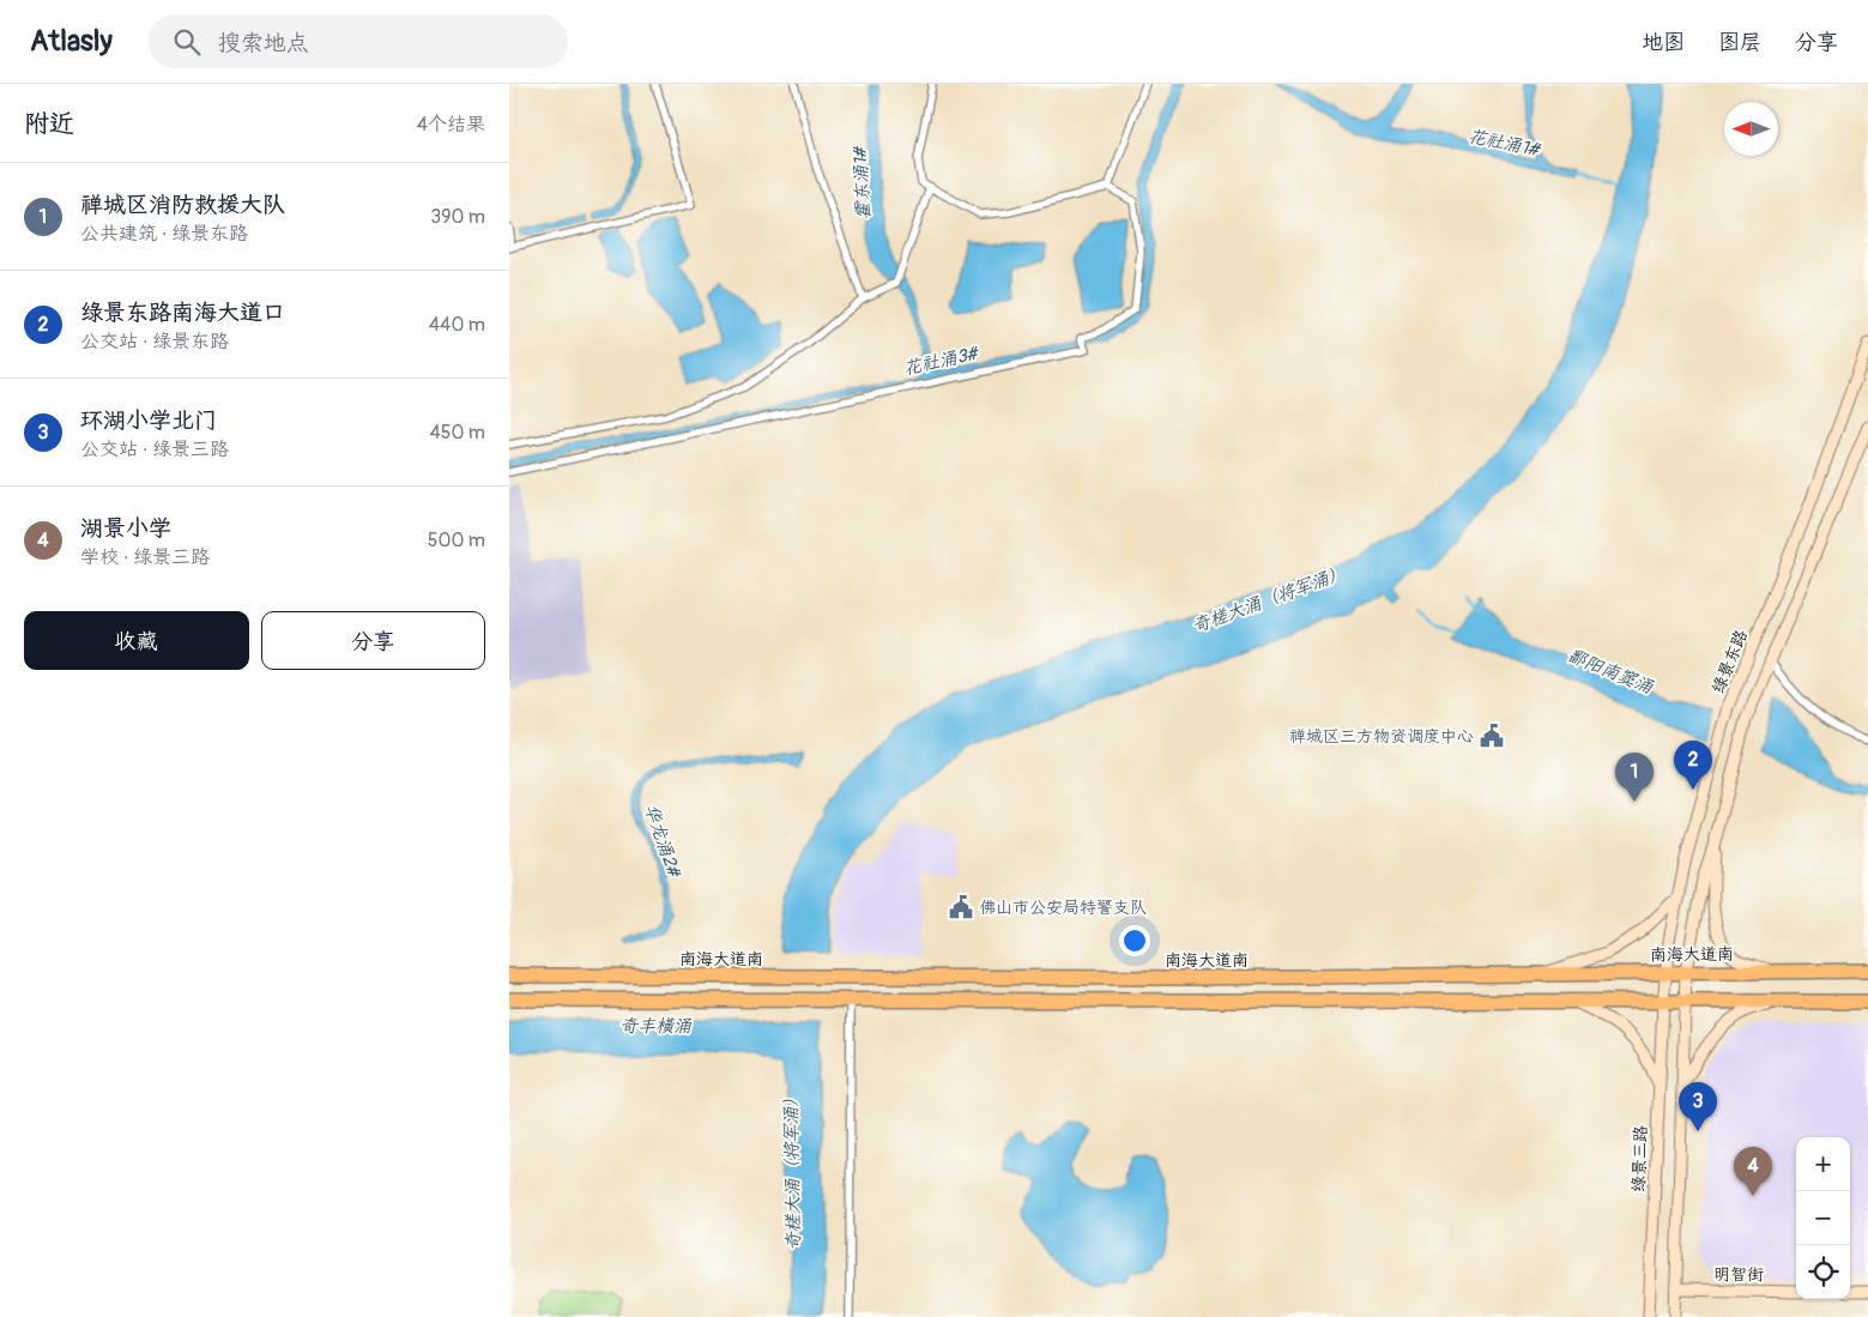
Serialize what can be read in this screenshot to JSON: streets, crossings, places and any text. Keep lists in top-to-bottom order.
{
  "streets": {
    "highway": ["南海大道南"],
    "main road": ["绿景东路", "绿景三路", "明智街"]
  },
  "crossings": [
    ["绿景东路", "南海大道南"],
    ["绿景东路", "绿景三路"]
  ],
  "water": [
    "花社涌1#",
    "霍东涌1#",
    "花社涌3#",
    "奇槎大涌（将军涌）",
    "鄱阳南窦涌",
    "华龙涌2#",
    "奇丰横涌"
  ],
  "places": {
    "public building": ["禅城区三方物资调度中心", "佛山市公安局特警支队"]
  },
  "north": "left",
  "page": {
    "header": "Atlasly",
    "search": "搜索地点",
    "nav": ["地图", "图层", "分享"],
    "heading": ["附近", "4个结果"],
    "list": [
      {
        "mark": "1",
        "name": "禅城区消防救援大队",
        "note": "公共建筑 · 绿景东路",
        "value": "390 m"
      },
      {
        "mark": "2",
        "name": "绿景东路南海大道口",
        "note": "公交站 · 绿景东路",
        "value": "440 m"
      },
      {
        "mark": "3",
        "name": "环湖小学北门",
        "note": "公交站 · 绿景三路",
        "value": "450 m"
      },
      {
        "mark": "4",
        "name": "湖景小学",
        "note": "学校 · 绿景三路",
        "value": "500 m"
      }
    ],
    "buttons": ["收藏", "分享"],
    "pins": [
      "2",
      "1",
      "3",
      "4"
    ],
    "map_buttons": ["+", "−"]
  }
}
